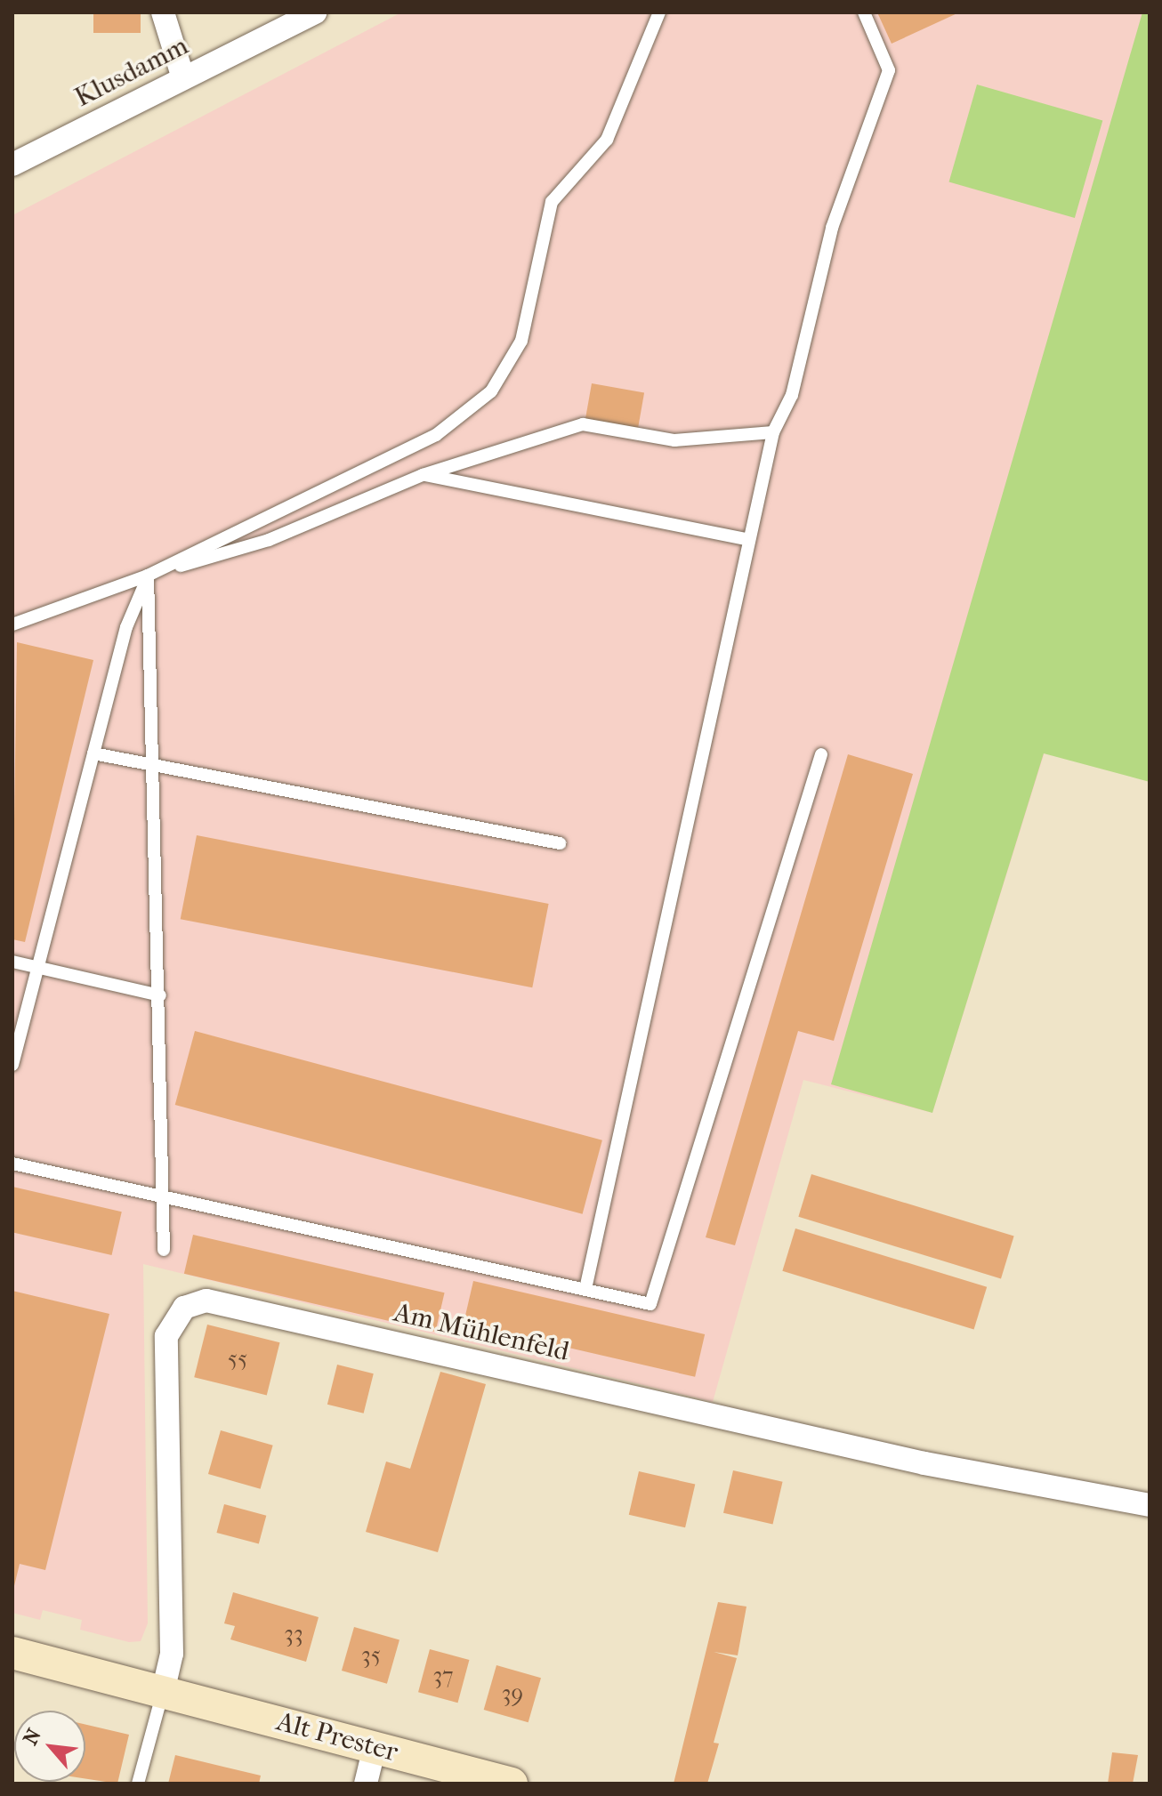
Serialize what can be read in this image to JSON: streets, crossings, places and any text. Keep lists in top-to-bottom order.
{
  "streets": {
    "main road": ["Alt Prester"],
    "street": ["Klusdamm", "Am Mühlenfeld"]
  },
  "crossings": [
    ["Am Mühlenfeld", "Alt Prester"]
  ],
  "house_numbers": [
    "55",
    "33",
    "35",
    "37",
    "39"
  ],
  "north": "top left"
}
